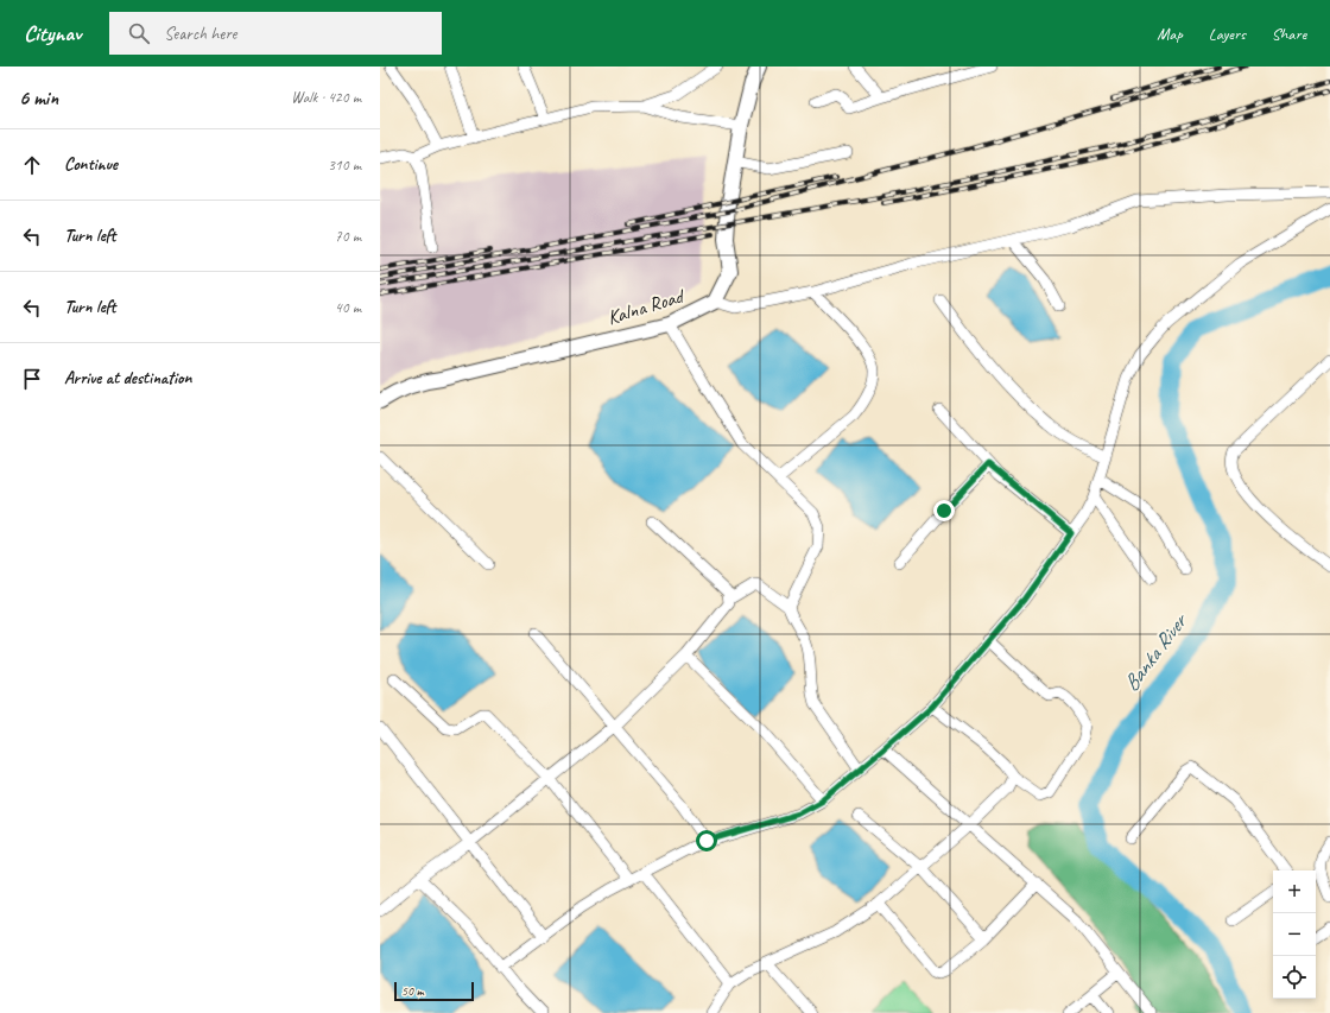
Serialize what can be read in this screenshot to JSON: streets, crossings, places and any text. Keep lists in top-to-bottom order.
{
  "streets": {
    "street": ["Kalna Road"]
  },
  "water": ["Banka River"],
  "scale_bar": "50 m",
  "page": {
    "header": "Citynav",
    "search": "Search here",
    "nav": ["Map", "Layers", "Share"],
    "heading": ["6 min", "Walk · 420 m"],
    "list": [
      ["Continue", "310 m"],
      ["Turn left", "70 m"],
      ["Turn left", "40 m"],
      "Arrive at destination"
    ],
    "map_buttons": ["+", "−"],
    "scale": "50 m"
  }
}
